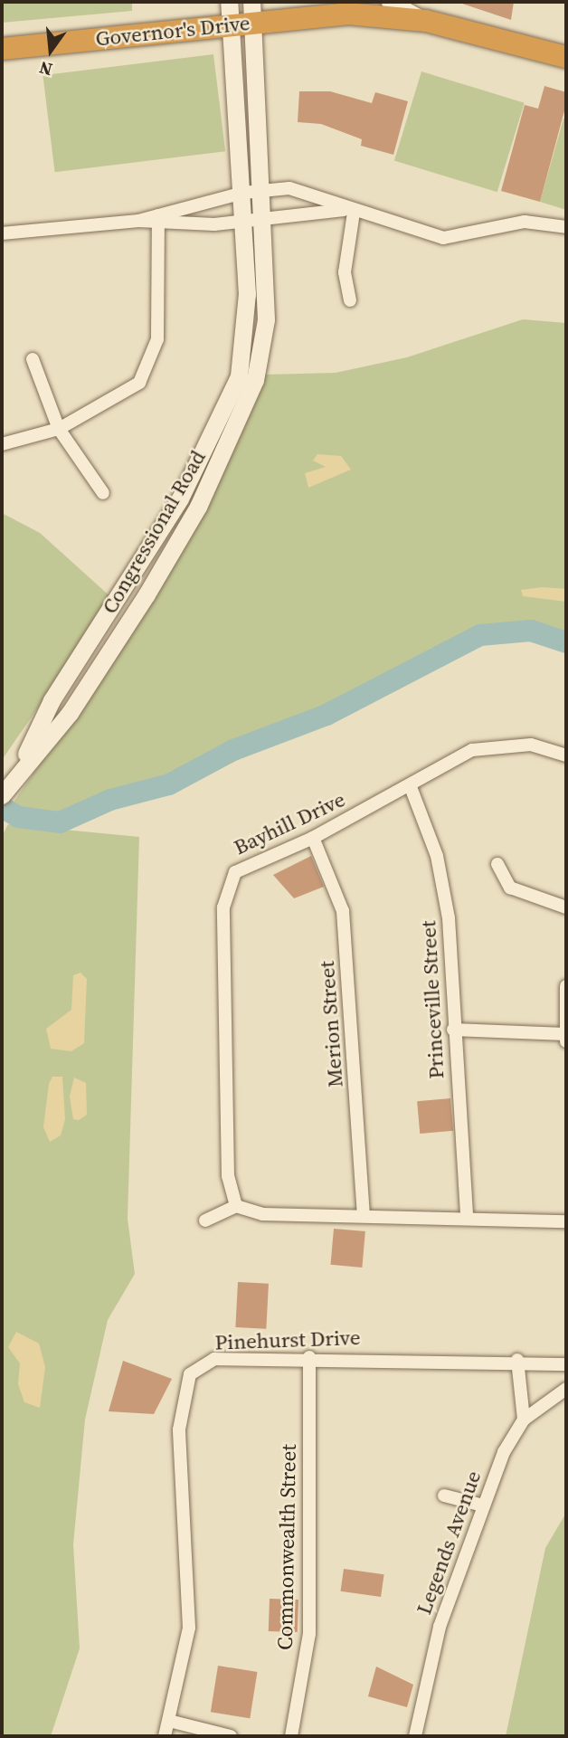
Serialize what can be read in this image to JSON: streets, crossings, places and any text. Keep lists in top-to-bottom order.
{
  "streets": {
    "highway": ["Governor's Drive"],
    "main road": ["Congressional Road"],
    "street": [
      "Bayhill Drive",
      "Princeville Street",
      "Merion Street",
      "Pinehurst Drive",
      "Legends Avenue",
      "Commonwealth Street"
    ]
  },
  "crossings": [
    ["Governor's Drive", "Congressional Road"],
    ["Bayhill Drive", "Princeville Street"],
    ["Bayhill Drive", "Merion Street"],
    ["Pinehurst Drive", "Commonwealth Street"]
  ],
  "north": "bottom"
}
